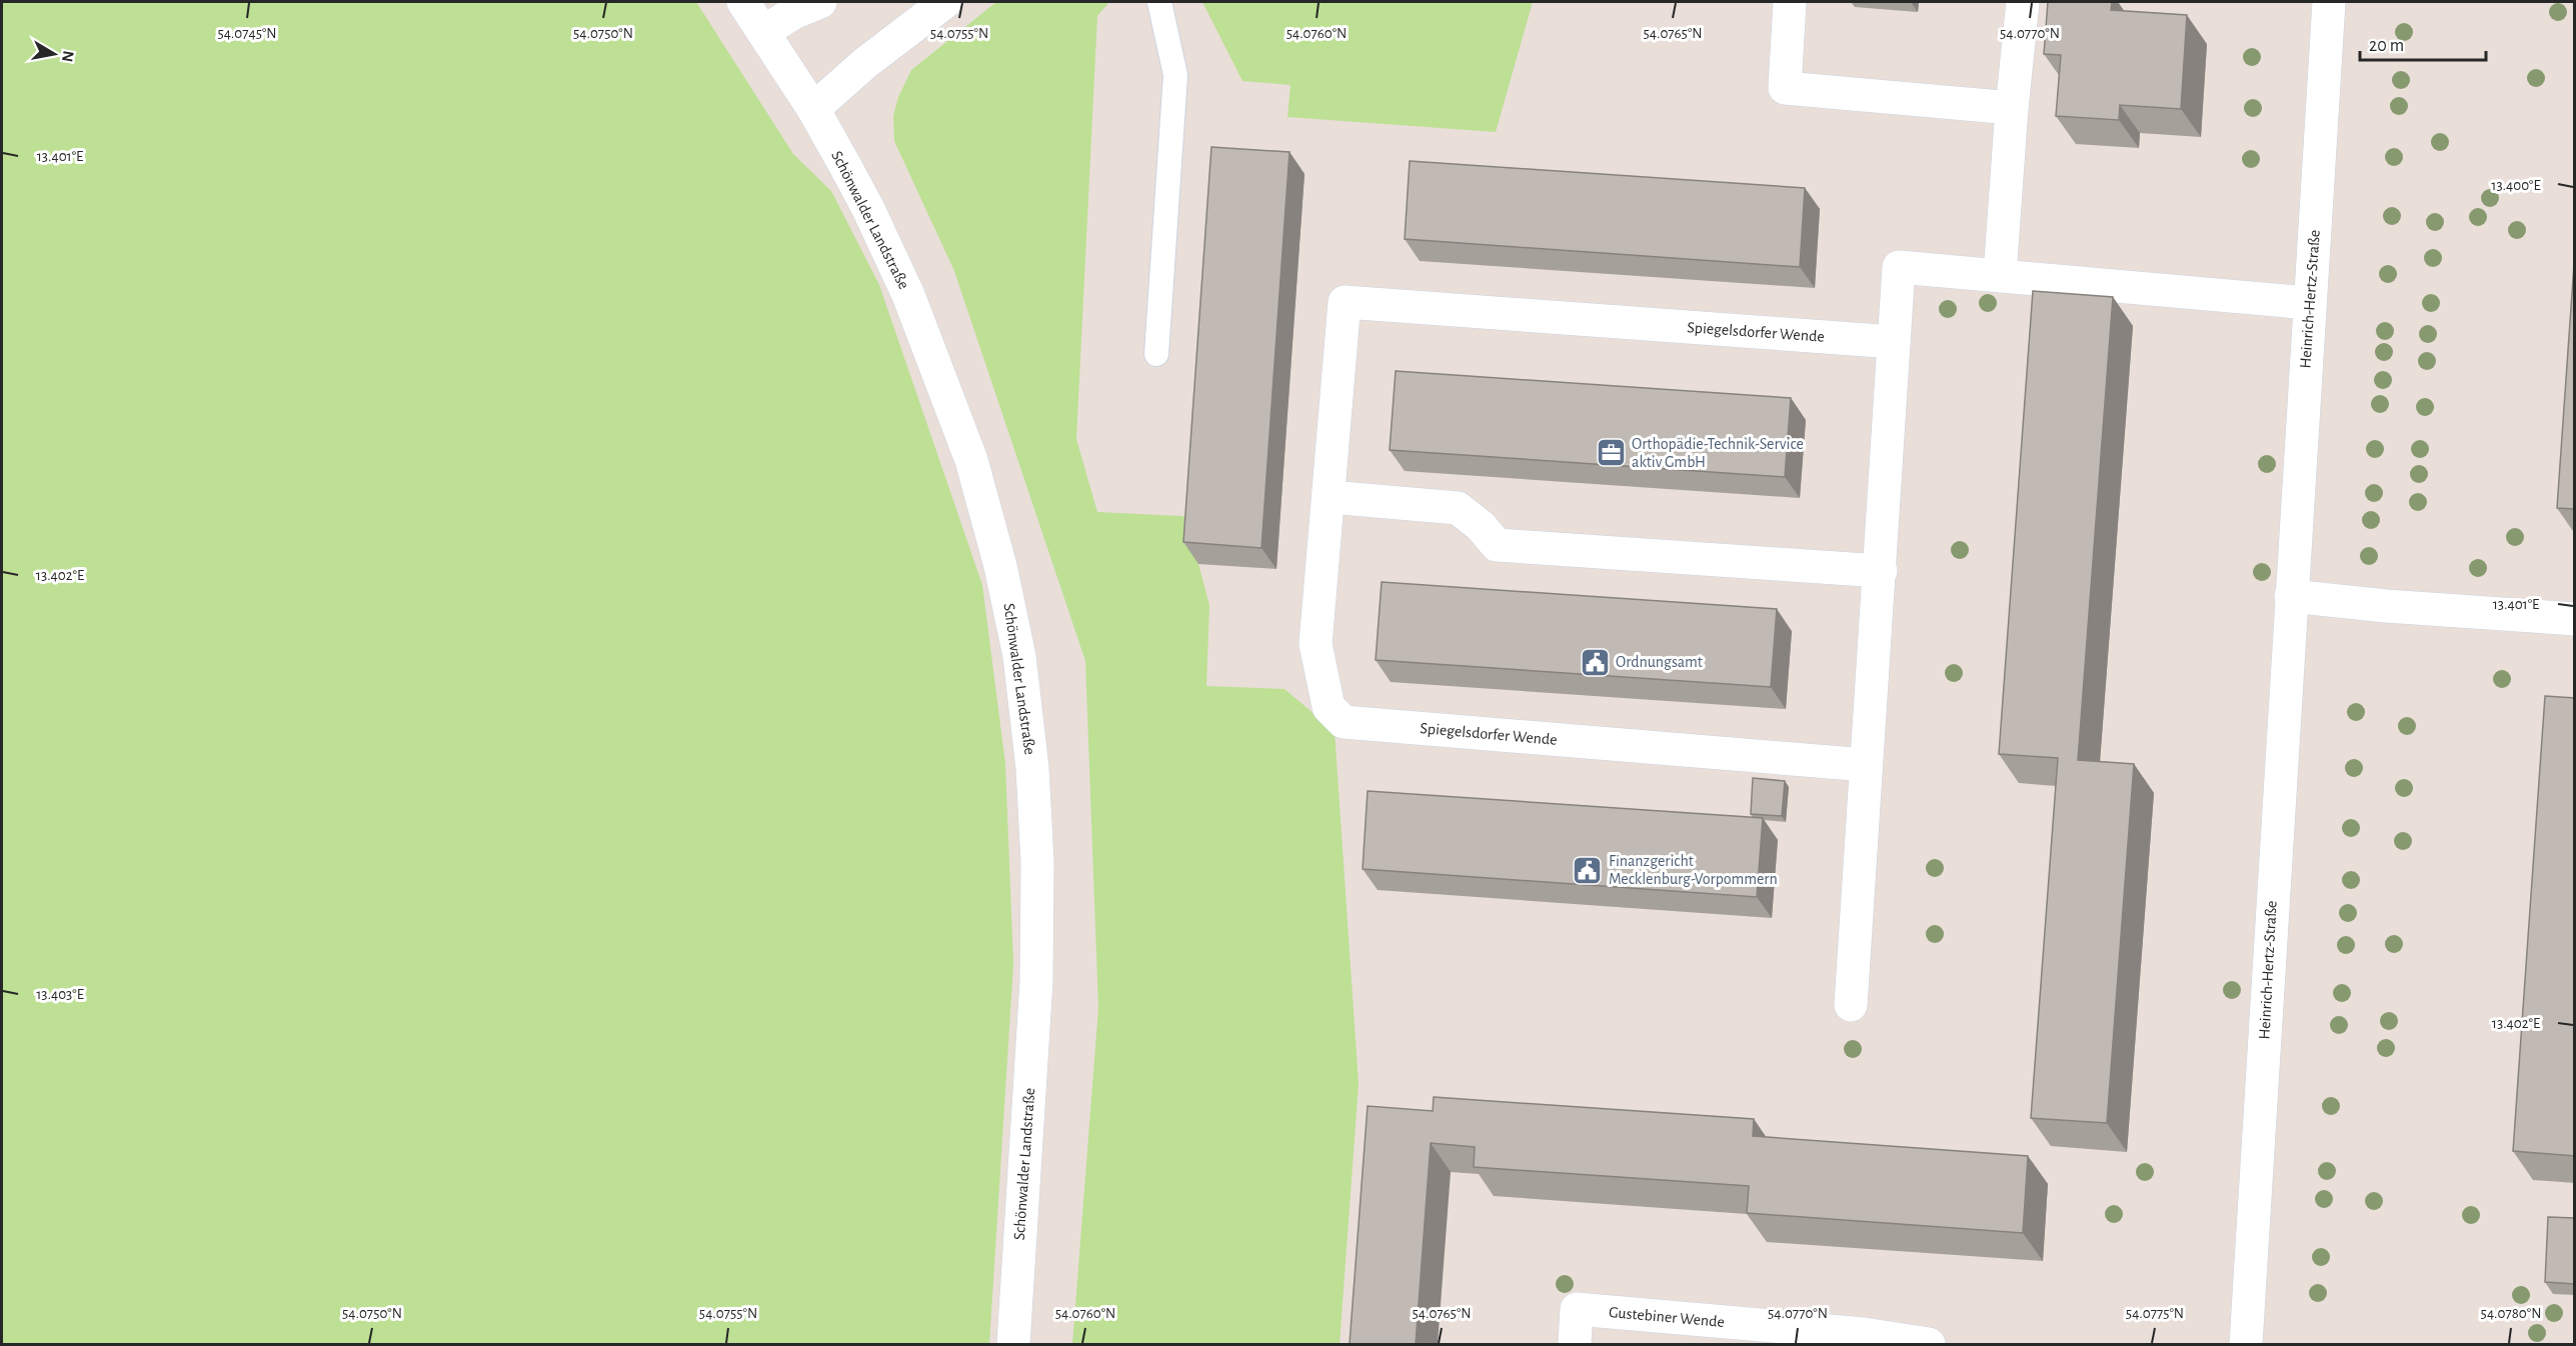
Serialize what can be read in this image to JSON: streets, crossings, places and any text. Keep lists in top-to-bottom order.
{
  "streets": {
    "street": [
      "Schönwalder Landstraße",
      "Heinrich-Hertz-Straße",
      "Spiegelsdorfer Wende",
      "Gustebiner Wende"
    ]
  },
  "places": {
    "office": ["Orthopädie-Technik-Service aktiv GmbH"],
    "public building": ["Ordnungsamt", "Finanzgericht Mecklenburg-Vorpommern"]
  },
  "scale_bar": "20 m",
  "north": "right",
  "coordinates": [
    "54.0770°N",
    "54.0745°N",
    "54.0750°N",
    "54.0755°N",
    "54.0760°N",
    "54.0765°N",
    "13.401°E",
    "13.400°E",
    "13.402°E",
    "13.403°E",
    "54.0775°N",
    "54.0780°N"
  ]
}
